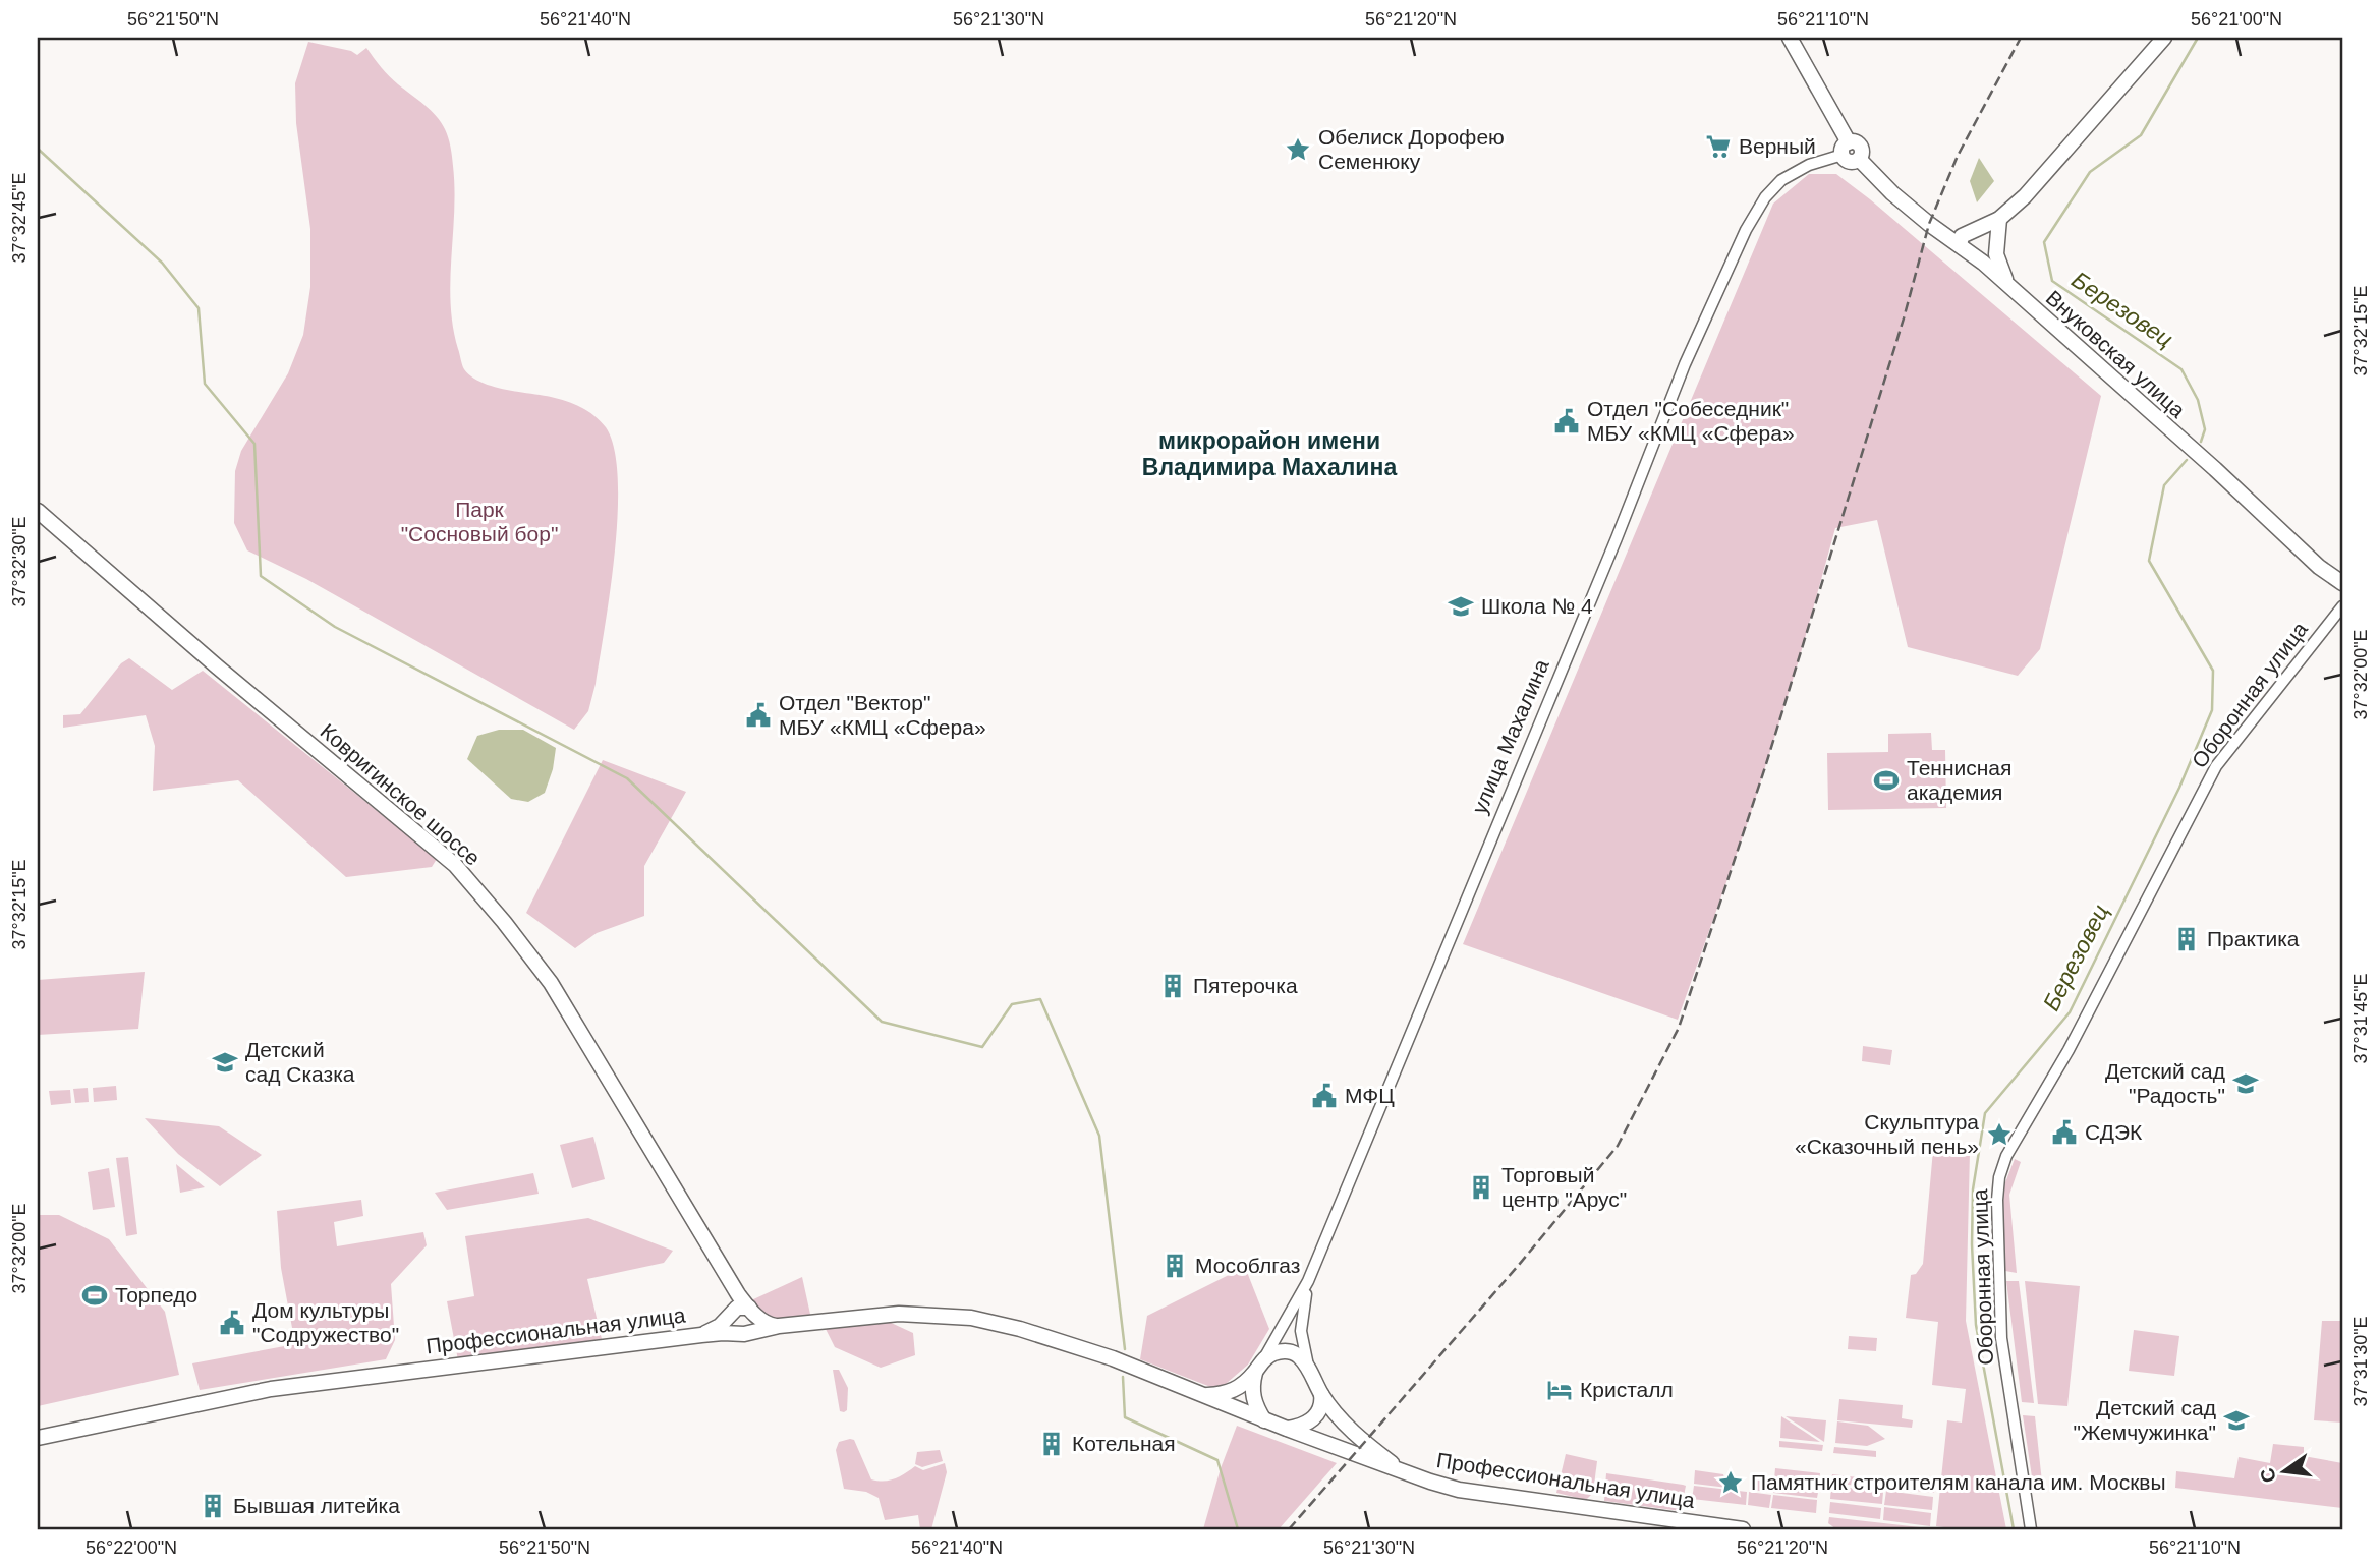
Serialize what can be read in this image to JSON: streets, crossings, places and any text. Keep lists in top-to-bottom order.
{
  "streets": {
    "main road": [
      "Внуковская улица",
      "улица Махалина",
      "Ковригинское шоссе",
      "Профессиональная улица"
    ],
    "street": ["Оборонная улица"]
  },
  "crossings": [
    ["Внуковская улица", "улица Махалина"],
    ["улица Махалина", "Профессиональная улица"],
    ["Ковригинское шоссе", "Профессиональная улица"]
  ],
  "districts": ["микрорайон имени Владимира Махалина"],
  "water": ["Березовец"],
  "parks": ["Парк \"Сосновый бор\""],
  "places": {
    "supermarket": ["Верный"],
    "place": ["Обелиск Дорофею Семенюку", "Скульптура «Сказочный пень»", "Памятник строителям канала им. Москвы"],
    "public building": [
      "Отдел \"Собеседник\" МБУ «КМЦ «Сфера»",
      "Отдел \"Вектор\" МБУ «КМЦ «Сфера»",
      "МФЦ",
      "СДЭК",
      "Дом культуры \"Содружество\""
    ],
    "school or university": [
      "Школа № 4",
      "Детский сад Сказка",
      "Детский сад \"Радость\"",
      "Детский сад \"Жемчужинка\""
    ],
    "sports": ["Теннисная академия", "Торпедо"],
    "building": [
      "Практика",
      "Пятерочка",
      "Торговый центр \"Арус\"",
      "Мособлгаз",
      "Котельная",
      "Бывшая литейка"
    ],
    "hotel": ["Кристалл"]
  },
  "north": "left",
  "coordinates": [
    "56°21'50\"N",
    "56°21'40\"N",
    "56°21'30\"N",
    "56°21'20\"N",
    "56°21'10\"N",
    "56°21'00\"N",
    "37°32'45\"E",
    "37°32'15\"E",
    "37°32'30\"E",
    "37°32'00\"E",
    "37°31'45\"E",
    "37°31'30\"E",
    "56°22'00\"N"
  ]
}
